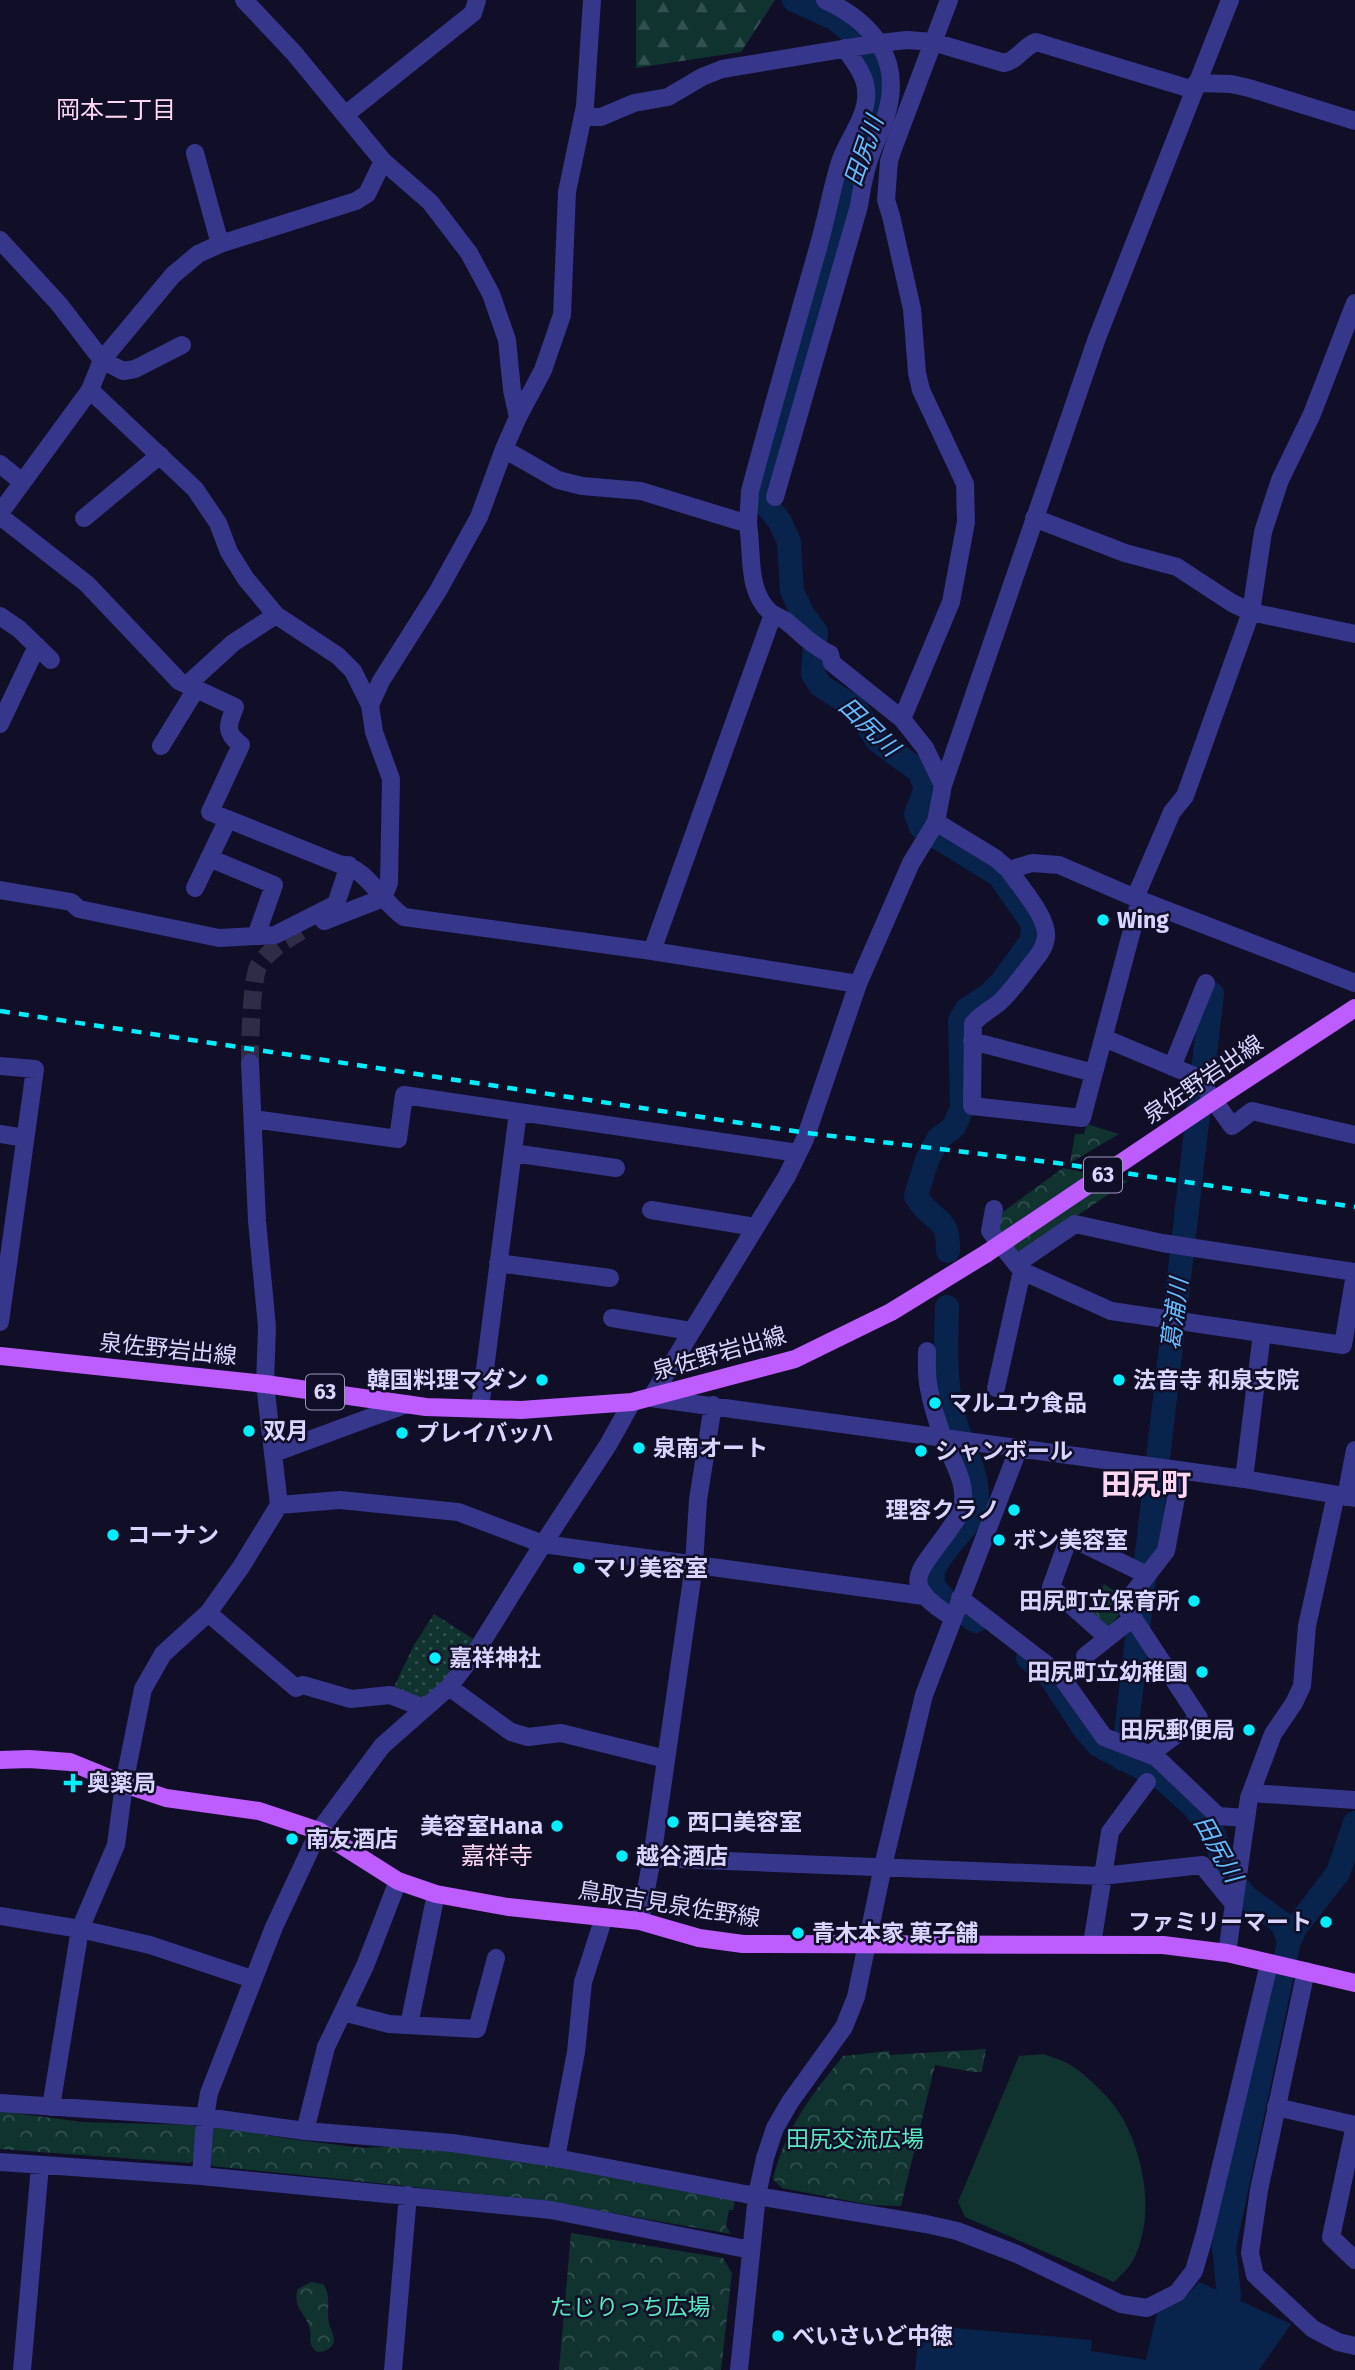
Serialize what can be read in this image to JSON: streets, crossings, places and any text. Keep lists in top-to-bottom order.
{
  "streets": {
    "main road": ["泉佐野岩出線", "63", "鳥取吉見泉佐野線"]
  },
  "districts": ["岡本二丁目", "田尻町", "嘉祥寺"],
  "water": ["田尻川", "葛浦川"],
  "parks": ["田尻交流広場", "たじりっち広場"],
  "places": {
    "other": [
      "Wing",
      "韓国料理マダン",
      "法音寺 和泉支院",
      "マルユウ食品",
      "双月",
      "プレイバッハ",
      "泉南オート",
      "シャンボール",
      "理容クラノ",
      "コーナン",
      "ボン美容室",
      "マリ美容室",
      "田尻町立保育所",
      "嘉祥神社",
      "田尻町立幼稚園",
      "田尻郵便局",
      "西口美容室",
      "美容室Hana",
      "南友酒店",
      "越谷酒店",
      "ファミリーマート",
      "青木本家 菓子舗",
      "べいさいど中徳"
    ],
    "health": ["奥薬局"]
  }
}
